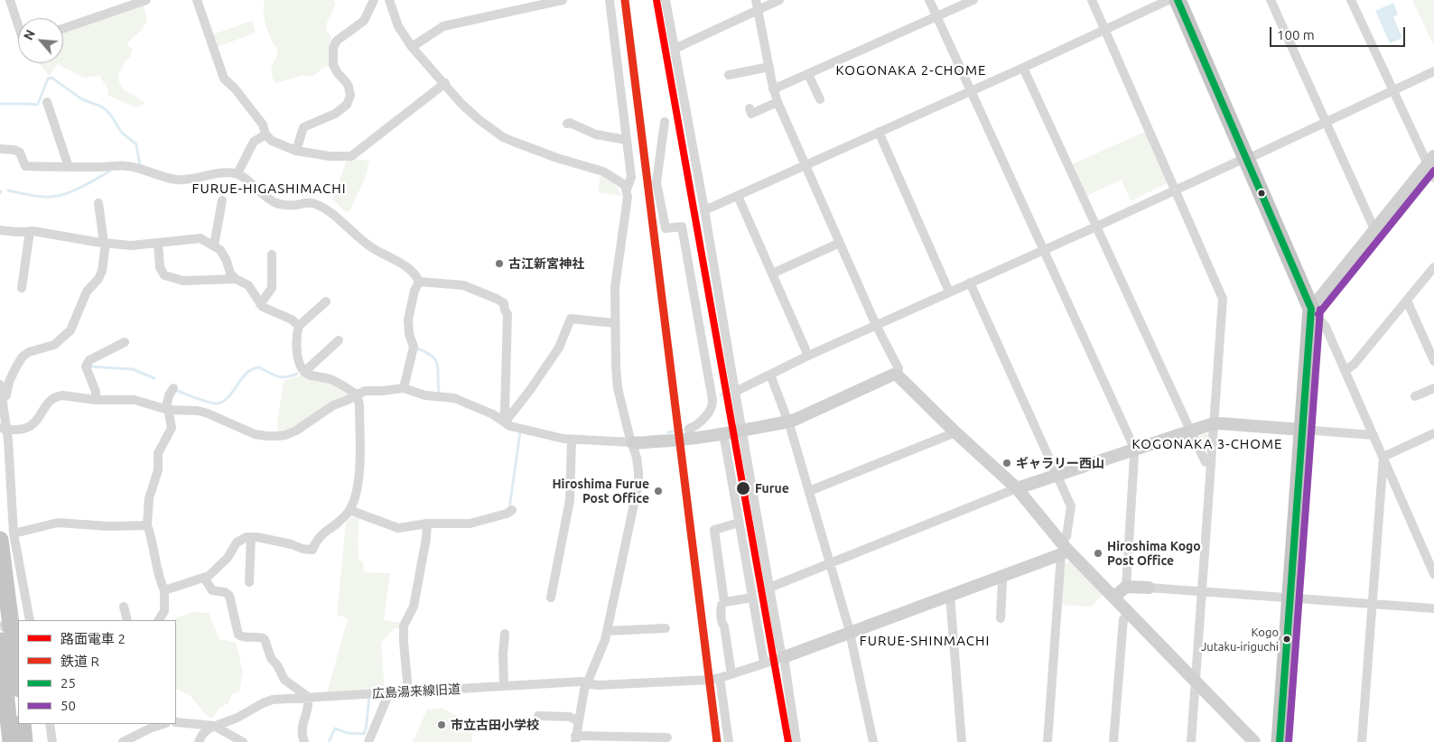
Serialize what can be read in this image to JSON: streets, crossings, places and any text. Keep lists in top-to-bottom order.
{
  "streets": {
    "street": ["広島湯来線旧道"]
  },
  "districts": [
    "KOGONAKA 2-CHOME",
    "FURUE-HIGASHIMACHI",
    "KOGONAKA 3-CHOME",
    "FURUE-SHINMACHI"
  ],
  "places": [
    "古江新宮神社",
    "ギャラリー西山",
    "Furue",
    "Hiroshima Furue Post Office",
    "Hiroshima Kogo Post Office",
    "Kogo Jutaku-iriguchi",
    "市立古田小学校"
  ],
  "lines": [
    "tram line 2",
    "rail line R",
    "transit line 25",
    "transit line 50"
  ],
  "legend": [
    "路面電車 2",
    "鉄道 R",
    "25",
    "50"
  ],
  "scale_bar": "100 m",
  "north": "top left"
}
